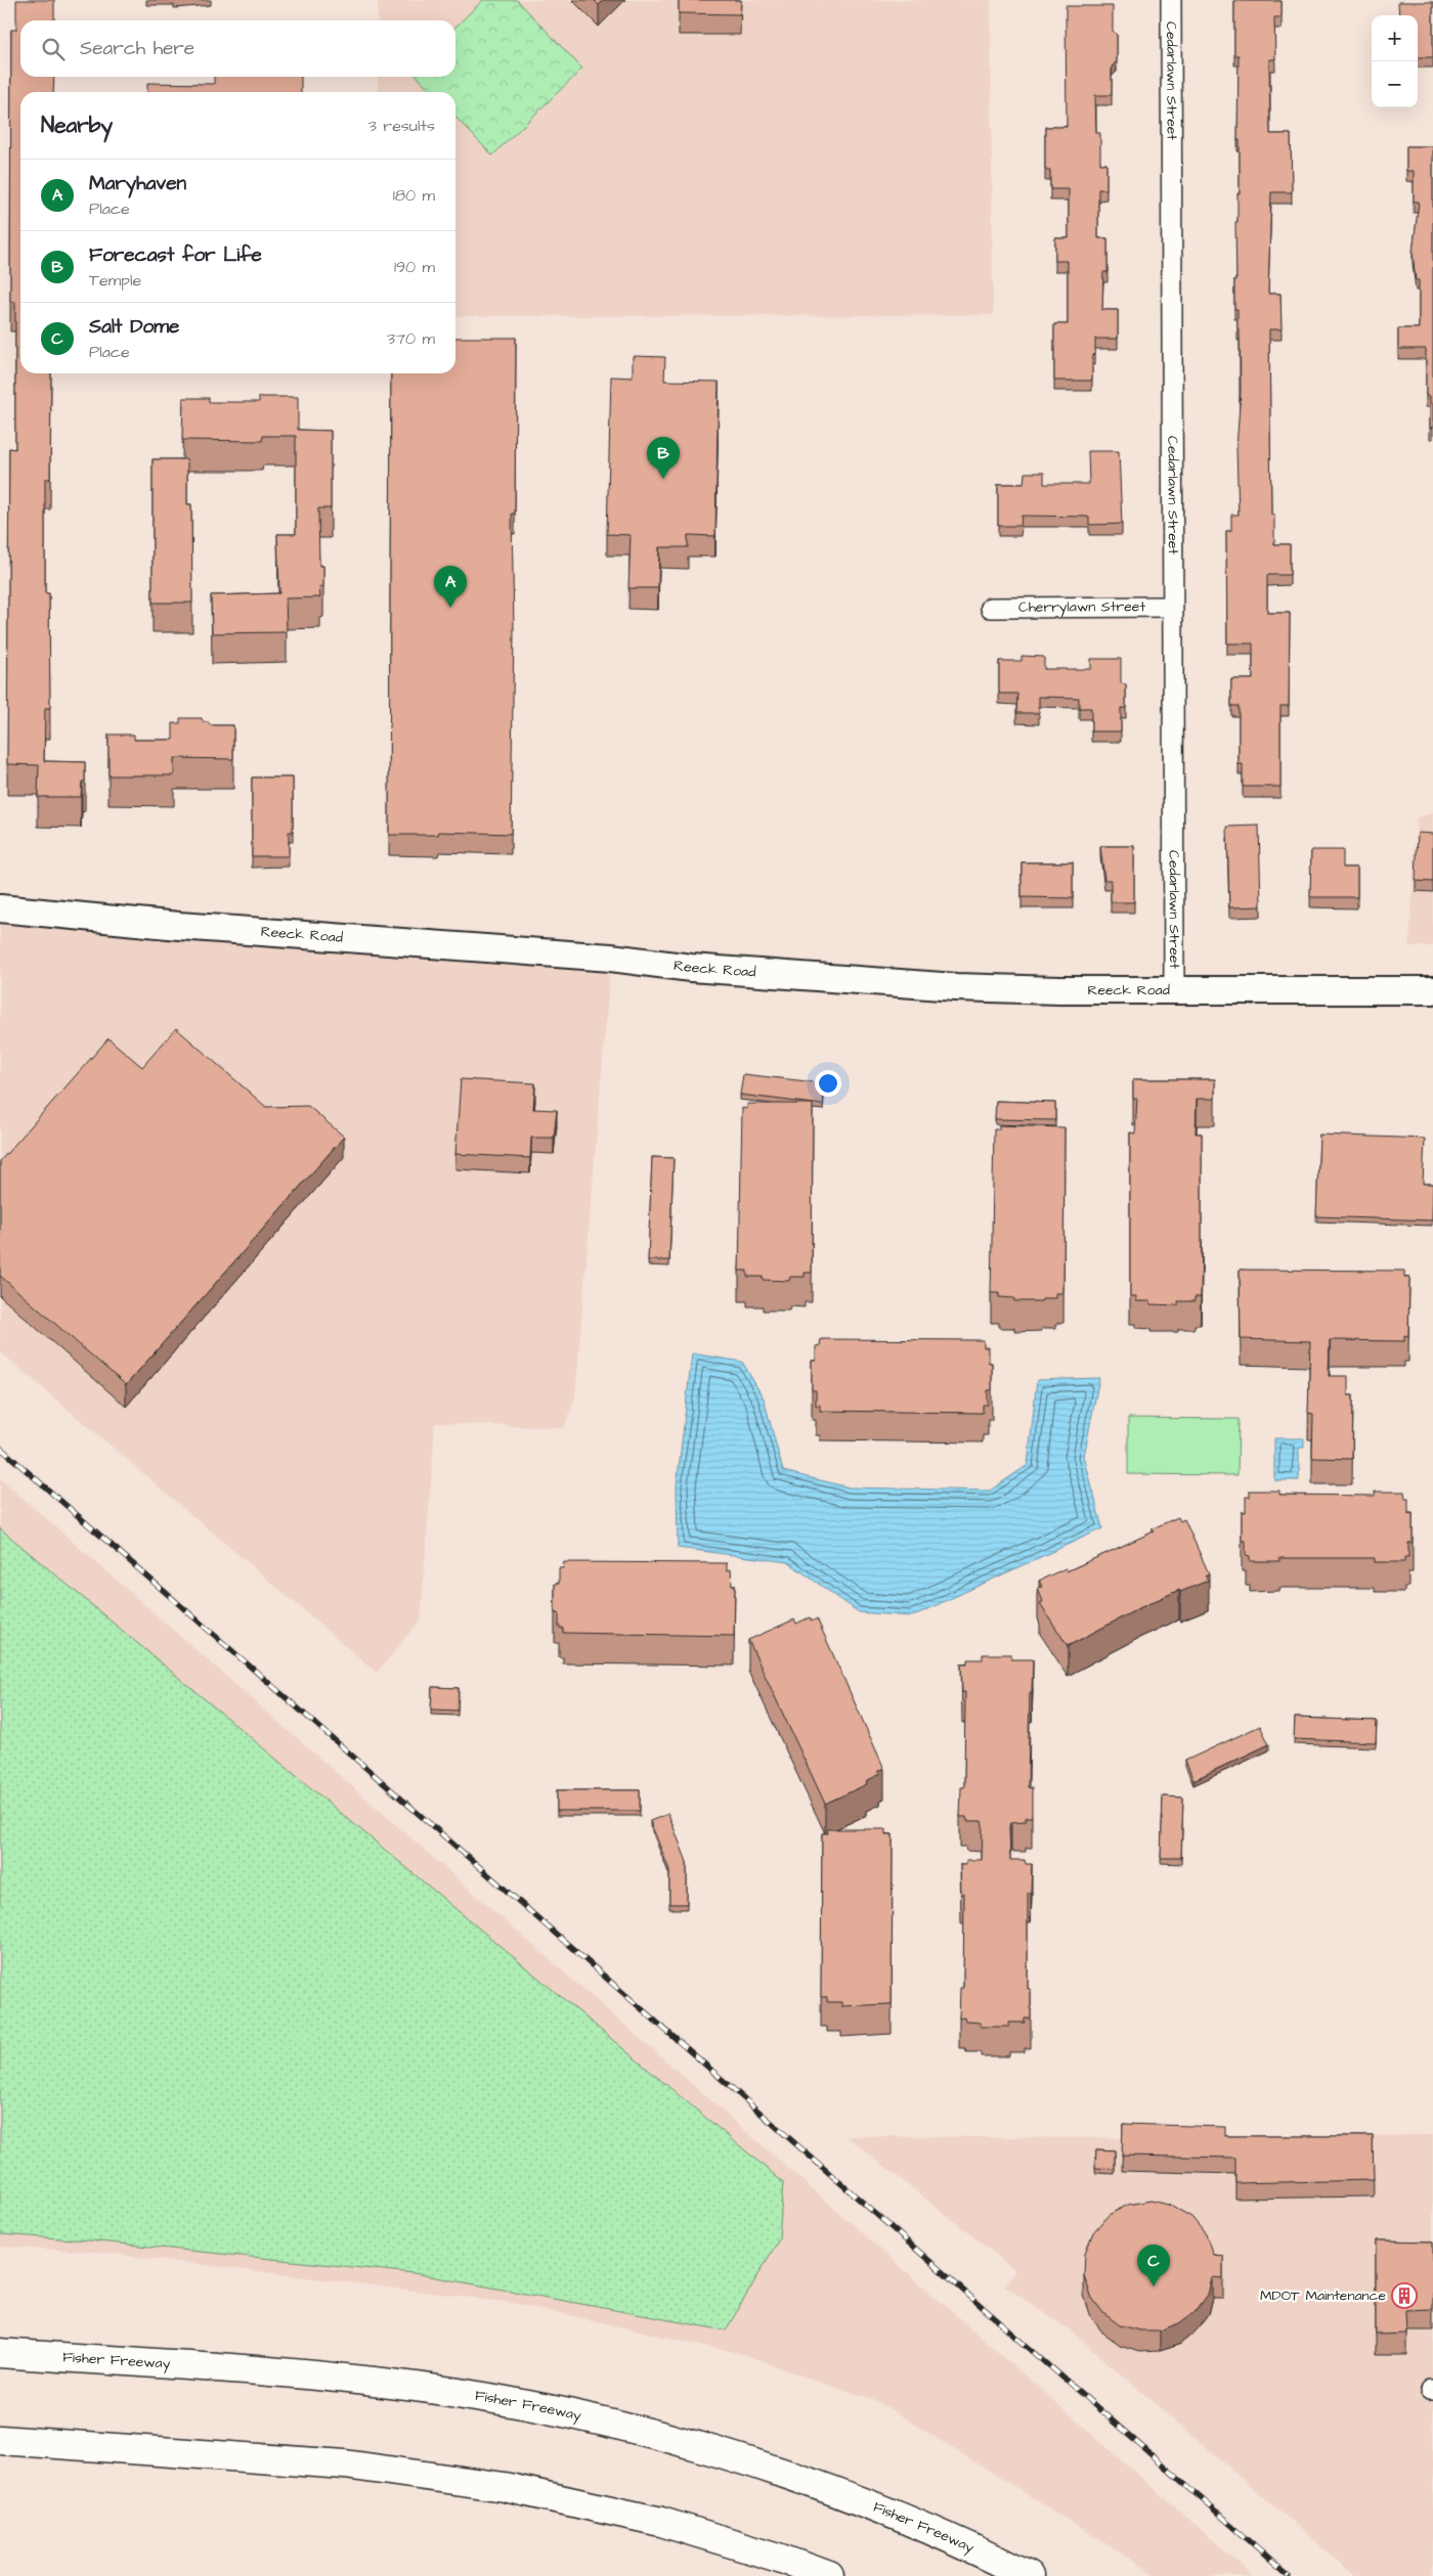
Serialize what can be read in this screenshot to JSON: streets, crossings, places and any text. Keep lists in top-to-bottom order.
{
  "streets": {
    "highway": ["Fisher Freeway"],
    "street": ["Cedarlawn Street", "Cherrylawn Street", "Reeck Road"]
  },
  "crossings": [
    ["Cedarlawn Street", "Cherrylawn Street"],
    ["Cedarlawn Street", "Reeck Road"]
  ],
  "places": {
    "building": ["MDOT Maintenance"]
  },
  "page": {
    "map_buttons": ["+", "−"],
    "search": "Search here",
    "heading": ["Nearby", "3 results"],
    "list": [
      {
        "mark": "A",
        "name": "Maryhaven",
        "note": "Place",
        "value": "180 m"
      },
      {
        "mark": "B",
        "name": "Forecast for Life",
        "note": "Temple",
        "value": "190 m"
      },
      {
        "mark": "C",
        "name": "Salt Dome",
        "note": "Place",
        "value": "370 m"
      }
    ],
    "pins": ["B", "A", "C"]
  }
}
